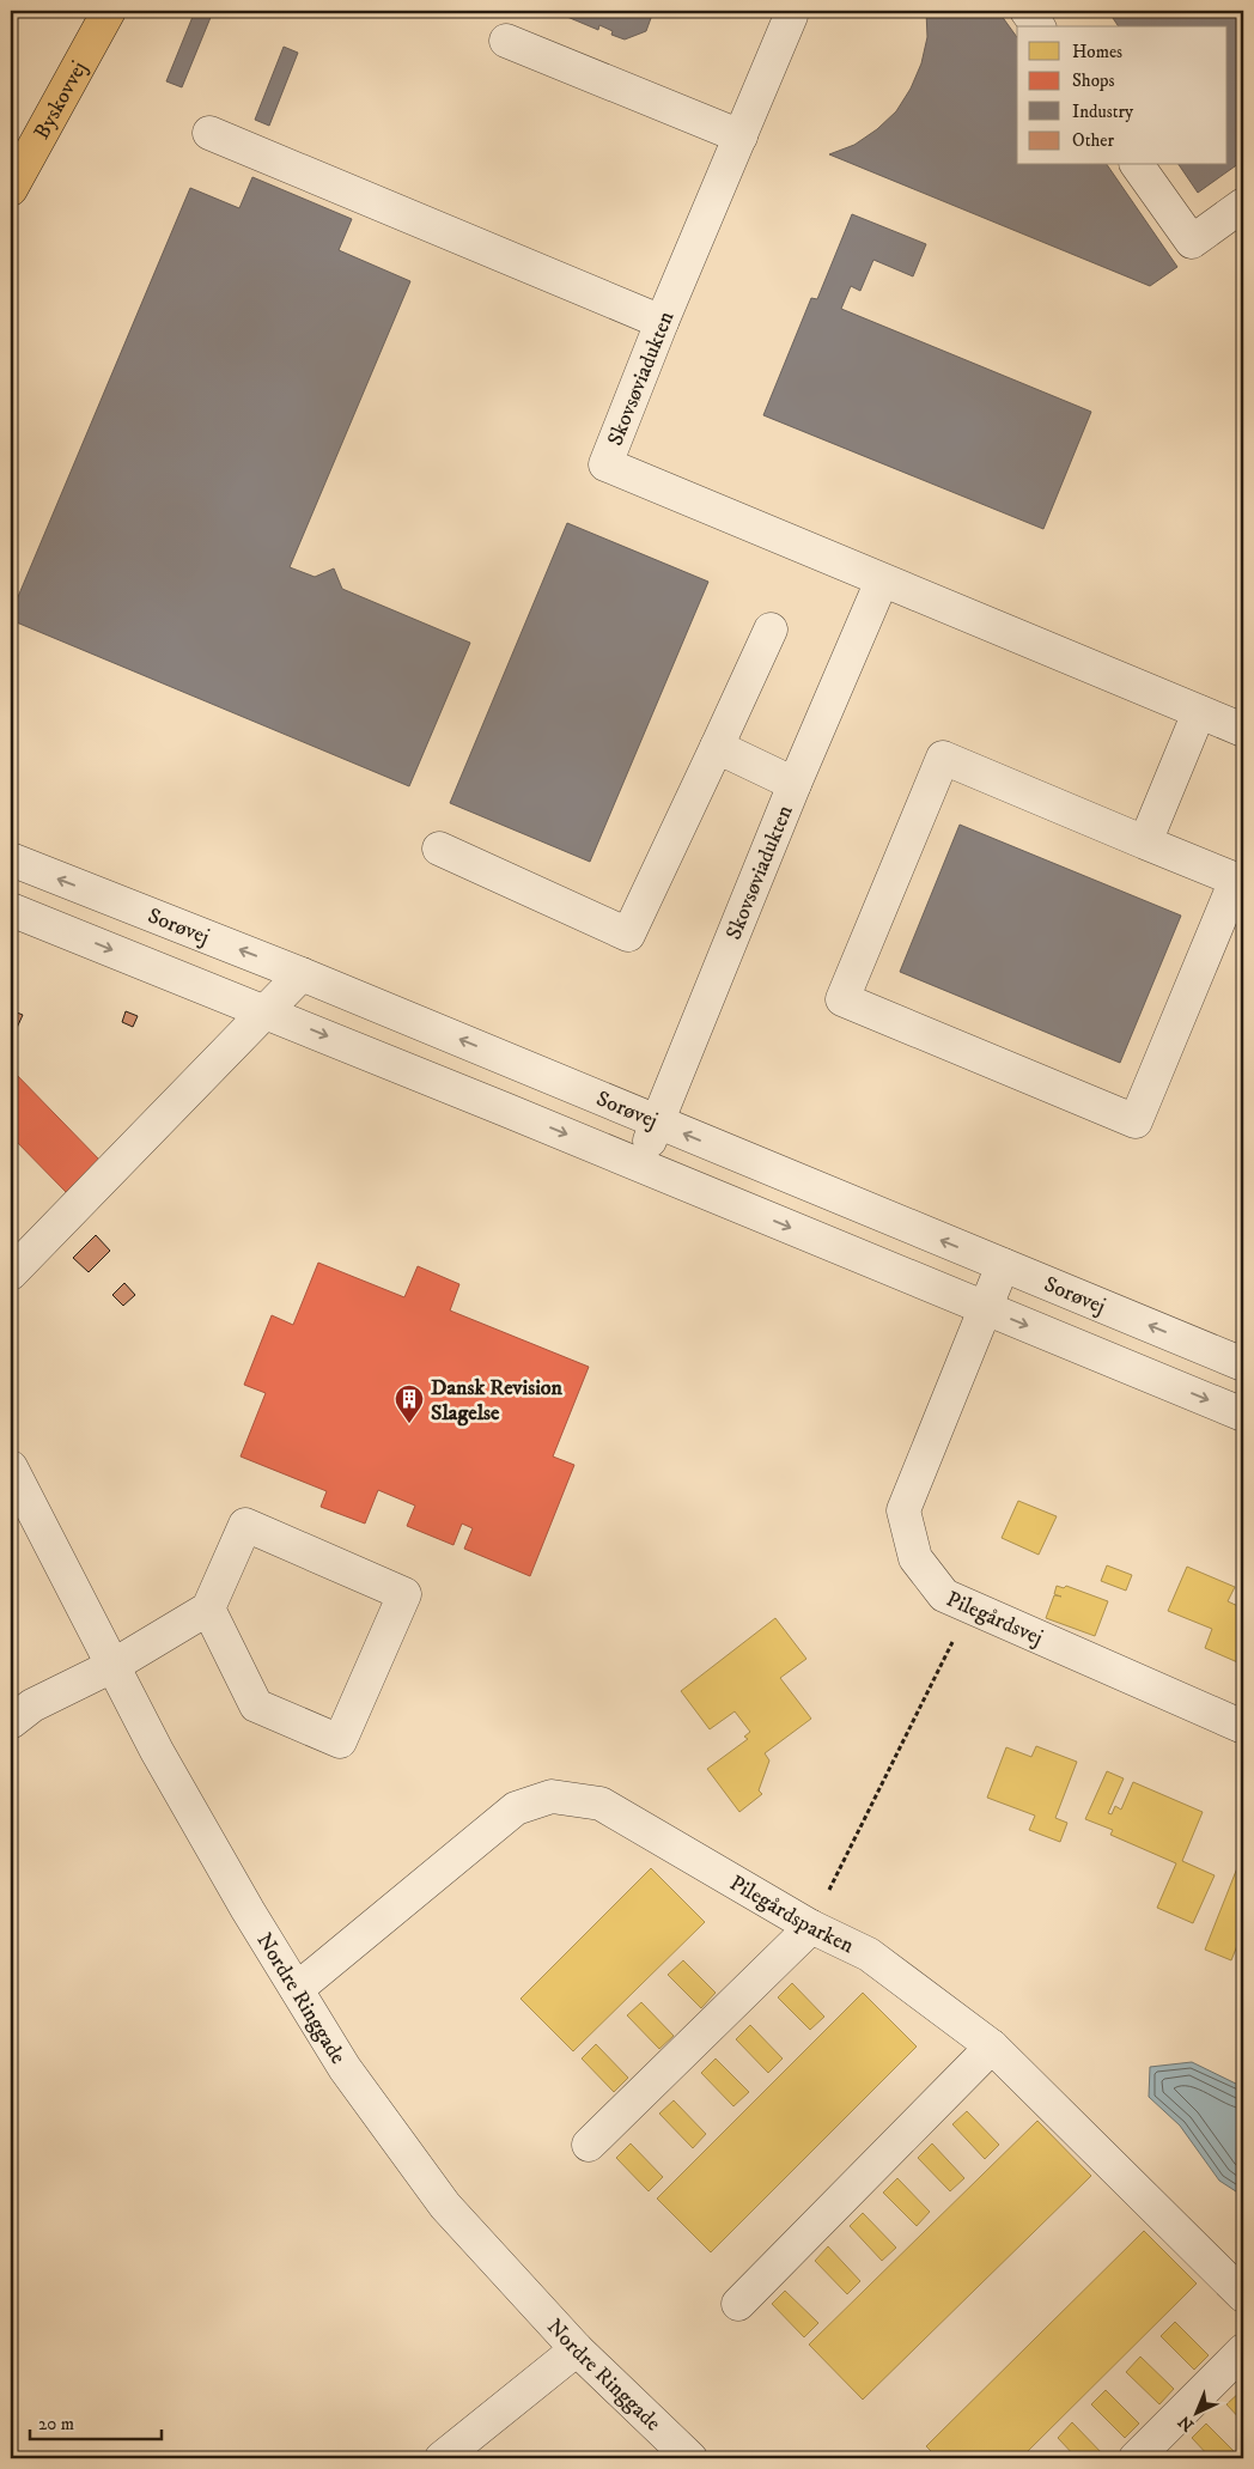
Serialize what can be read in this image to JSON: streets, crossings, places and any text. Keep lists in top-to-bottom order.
{
  "streets": {
    "main road": ["Byskovvej"],
    "street": [
      "Skovsøviadukten",
      "Sorøvej",
      "Pilegårdsvej",
      "Pilegårdsparken",
      "Nordre Ringgade"
    ]
  },
  "crossings": [
    ["Skovsøviadukten", "Sorøvej"],
    ["Sorøvej", "Pilegårdsvej"],
    ["Pilegårdsparken", "Nordre Ringgade"]
  ],
  "places": {
    "building": ["Dansk Revision Slagelse"]
  },
  "legend": [
    "Homes",
    "Shops",
    "Industry",
    "Other"
  ],
  "scale_bar": "20 m",
  "north": "bottom left"
}
